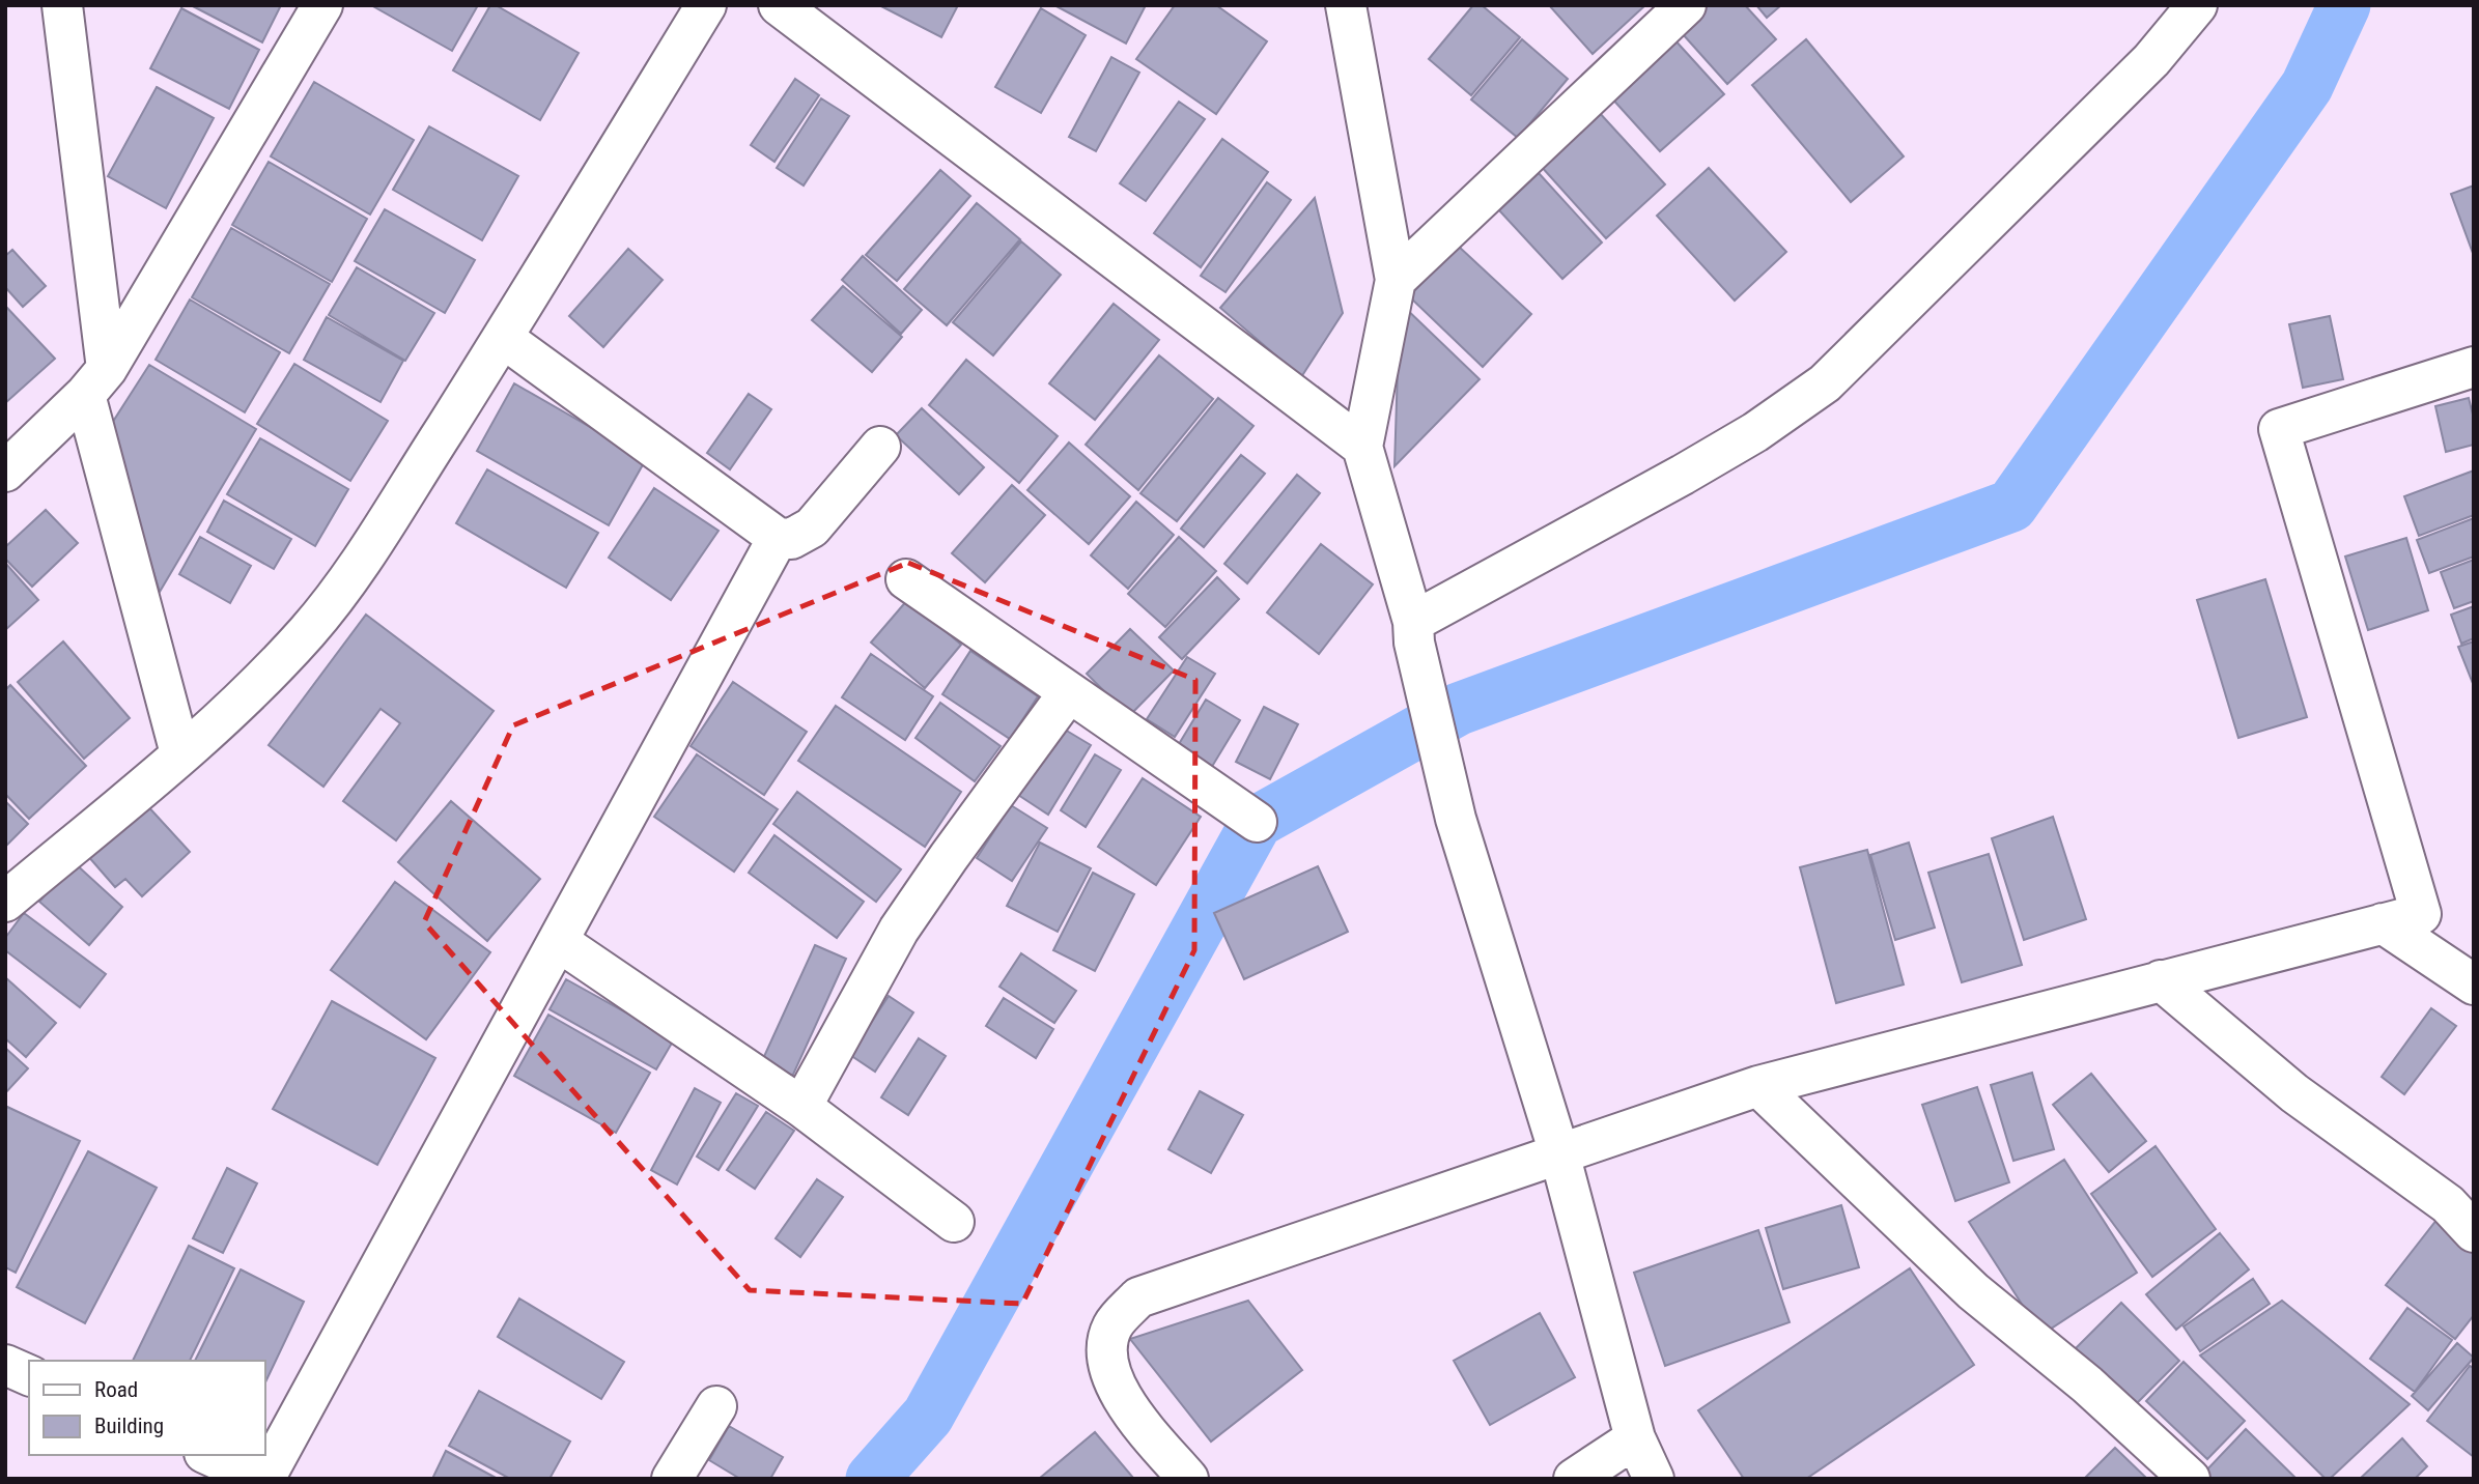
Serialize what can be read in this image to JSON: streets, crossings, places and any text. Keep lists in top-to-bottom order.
{
  "legend": ["Road", "Building"]
}
